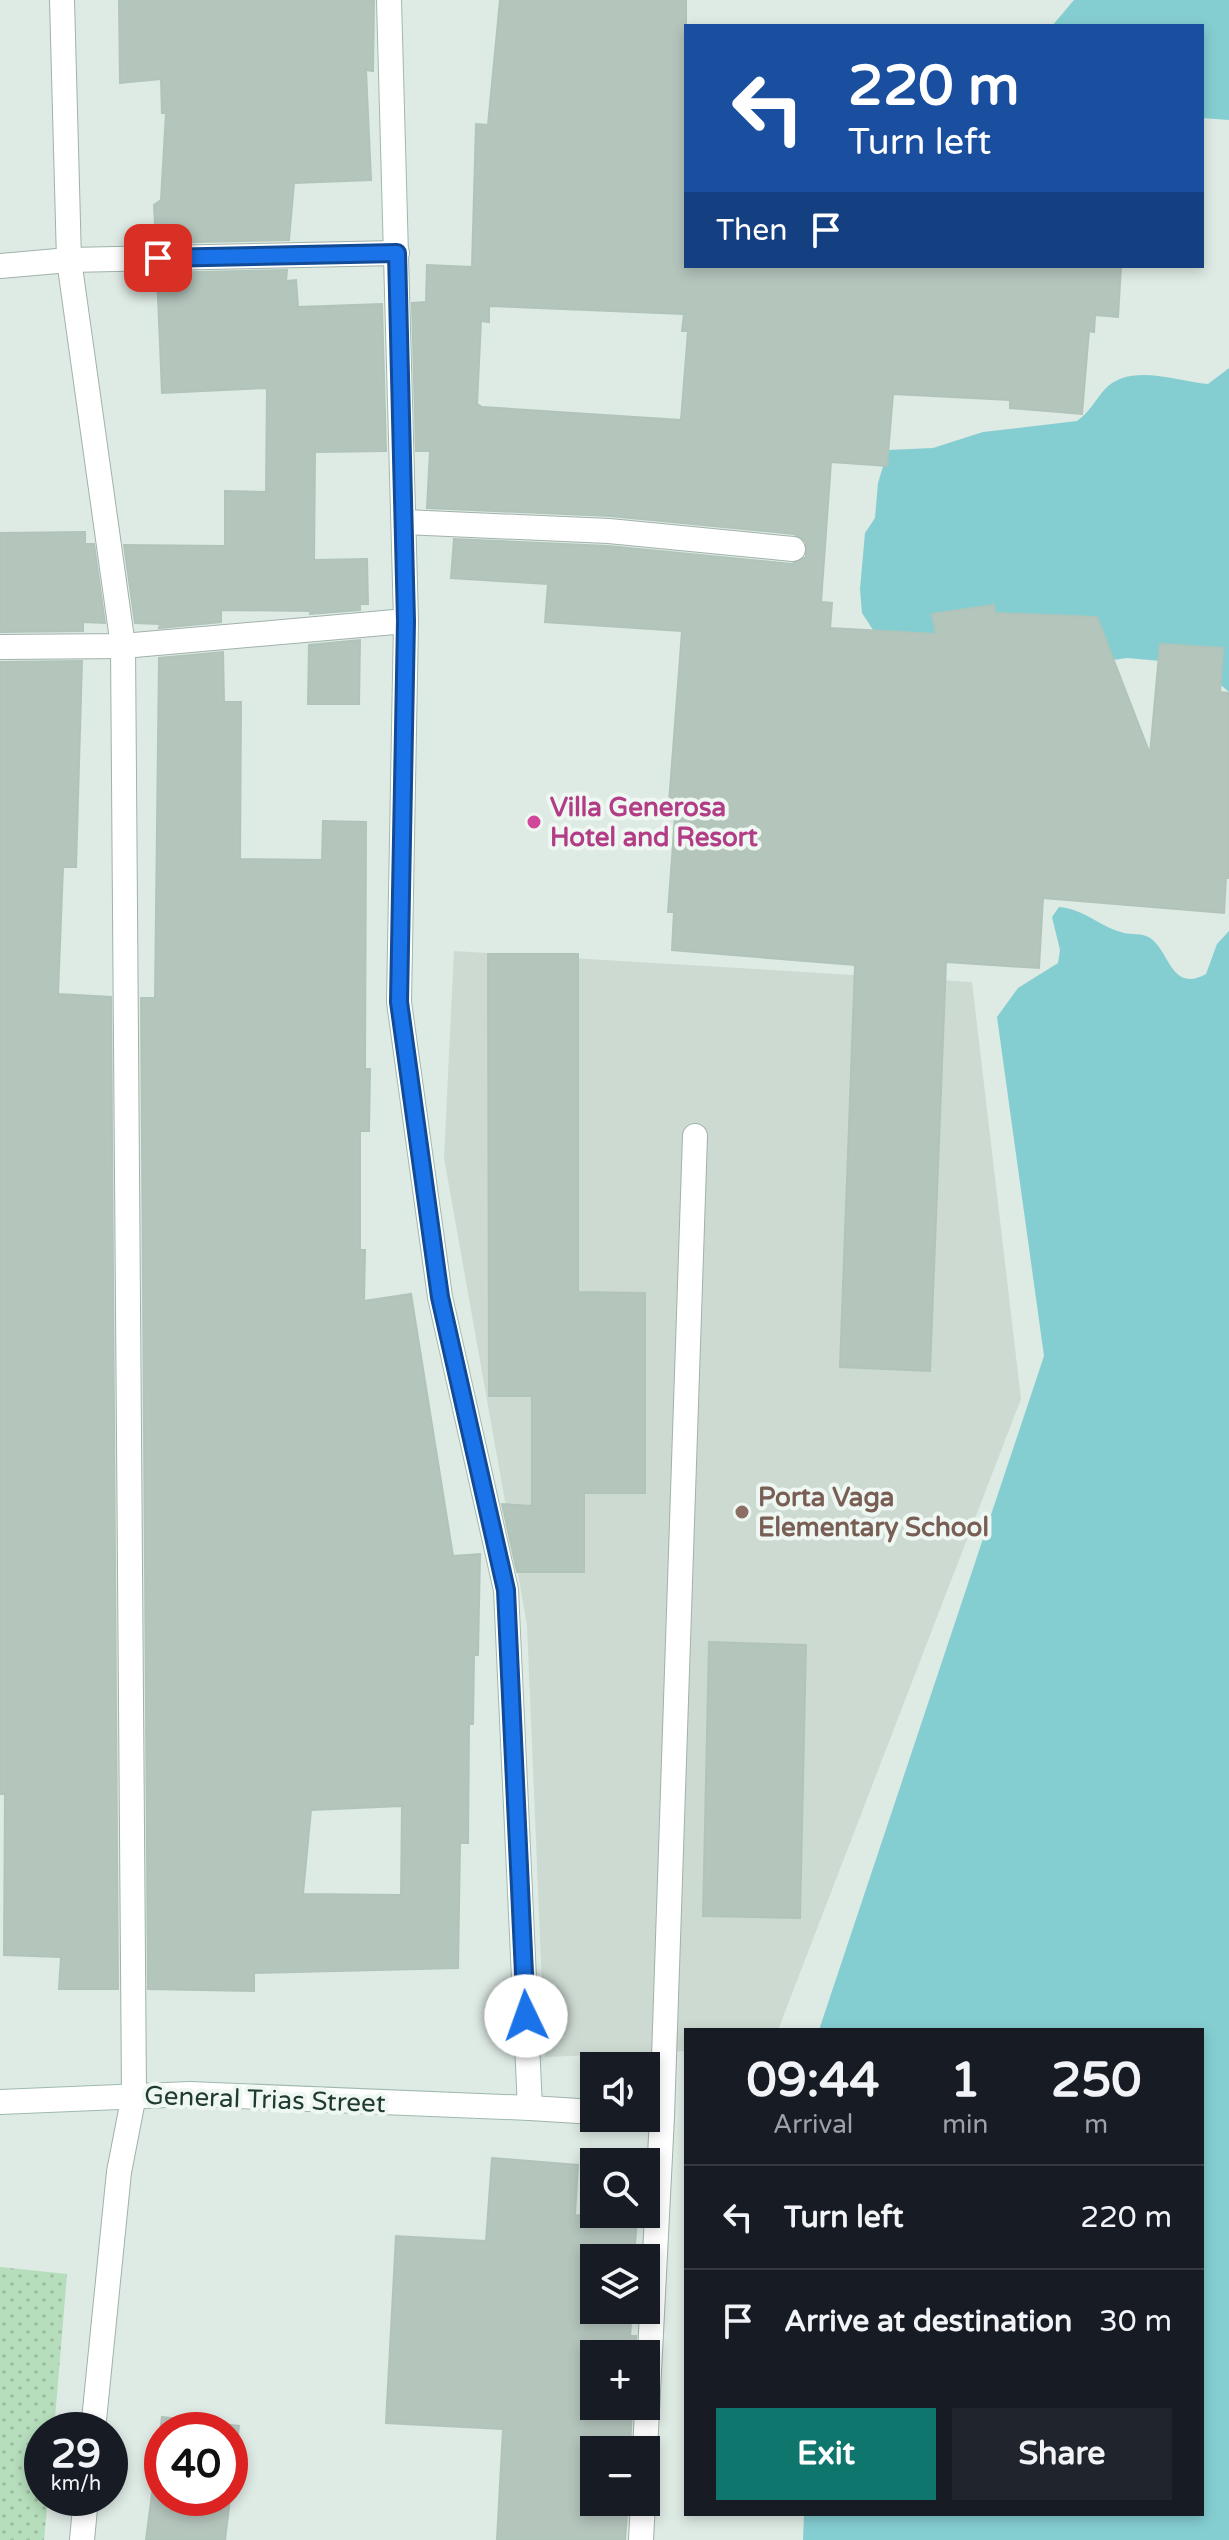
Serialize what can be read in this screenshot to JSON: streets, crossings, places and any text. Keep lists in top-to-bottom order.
{
  "streets": {
    "street": ["General Trias Street"]
  },
  "places": ["Villa Generosa Hotel and Resort", "Porta Vaga Elementary School"],
  "page": {
    "turn": ["220 m", "Turn left"],
    "then": "Then",
    "eta": [
      "09:44",
      "Arrival",
      "1",
      "min",
      "250",
      "m"
    ],
    "map_buttons": ["+", "−"],
    "list": [
      {
        "name": "Turn left",
        "value": "220 m"
      },
      {
        "name": "Arrive at destination",
        "value": "30 m"
      }
    ],
    "buttons": ["Exit", "Share"],
    "speed": "29 km/h",
    "limit": "40"
  }
}
